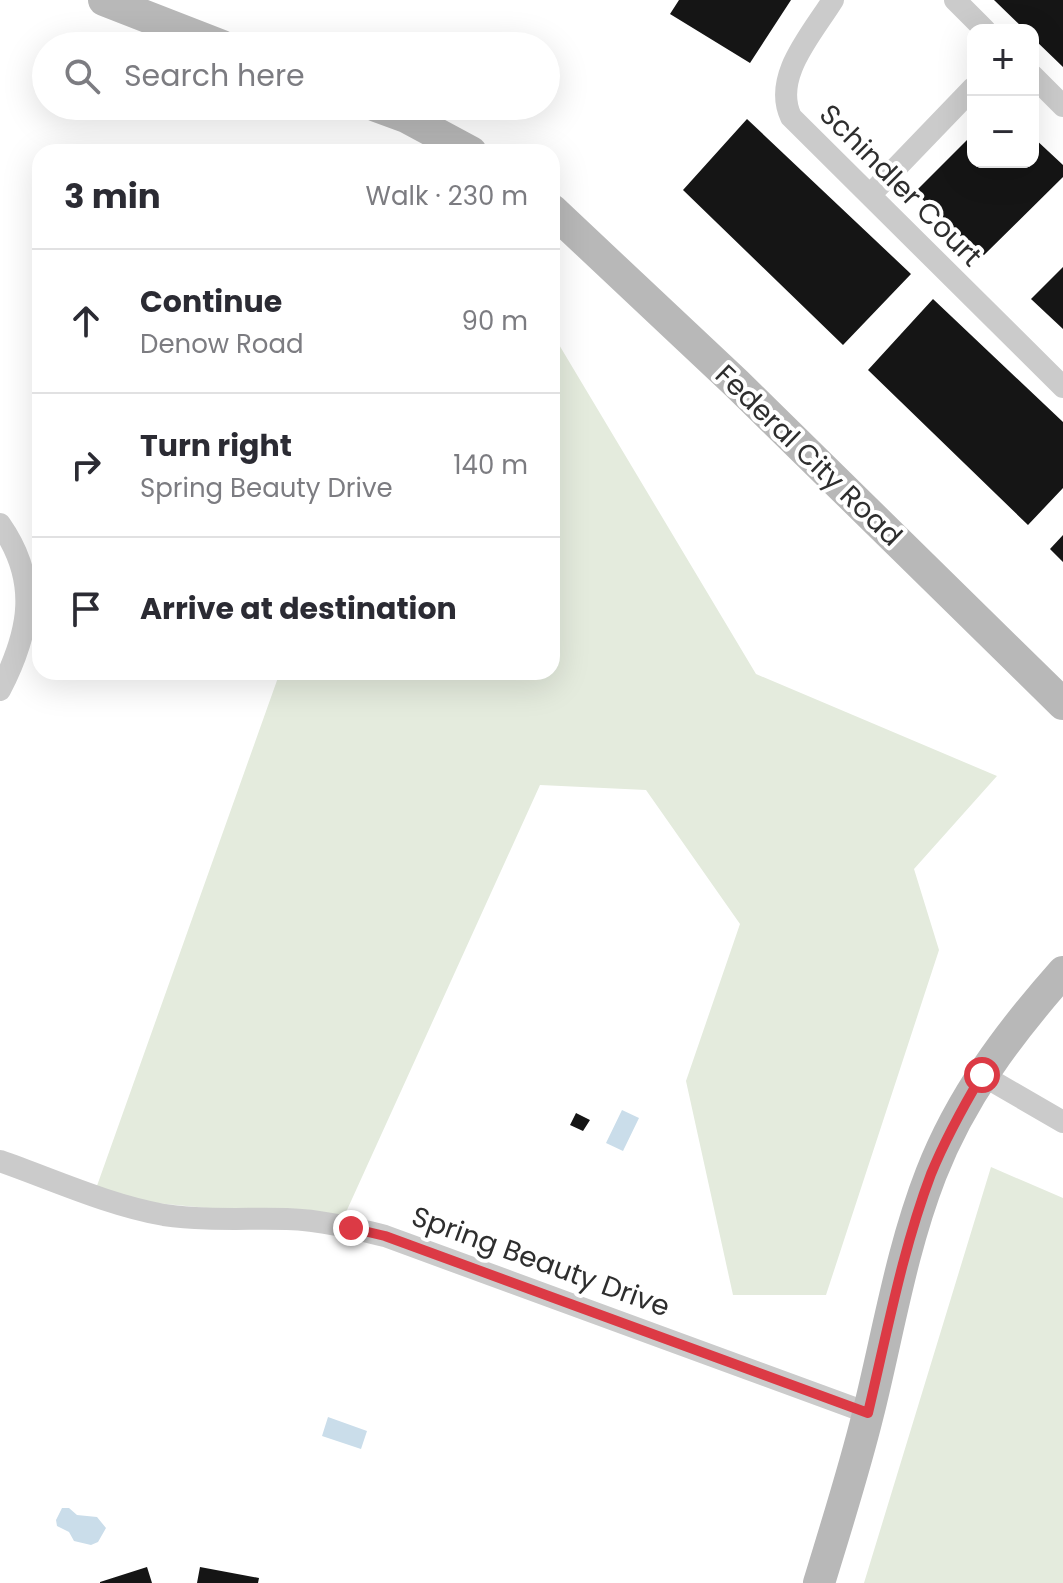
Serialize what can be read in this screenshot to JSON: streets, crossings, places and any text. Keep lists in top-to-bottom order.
{
  "streets": {
    "street": ["Schindler Court", "Federal City Road", "Spring Beauty Drive"]
  },
  "page": {
    "map_buttons": ["+", "−"],
    "search": "Search here",
    "heading": ["3 min", "Walk · 230 m"],
    "list": [
      ["Continue", "Denow Road", "90 m"],
      ["Turn right", "Spring Beauty Drive", "140 m"],
      "Arrive at destination"
    ]
  }
}
